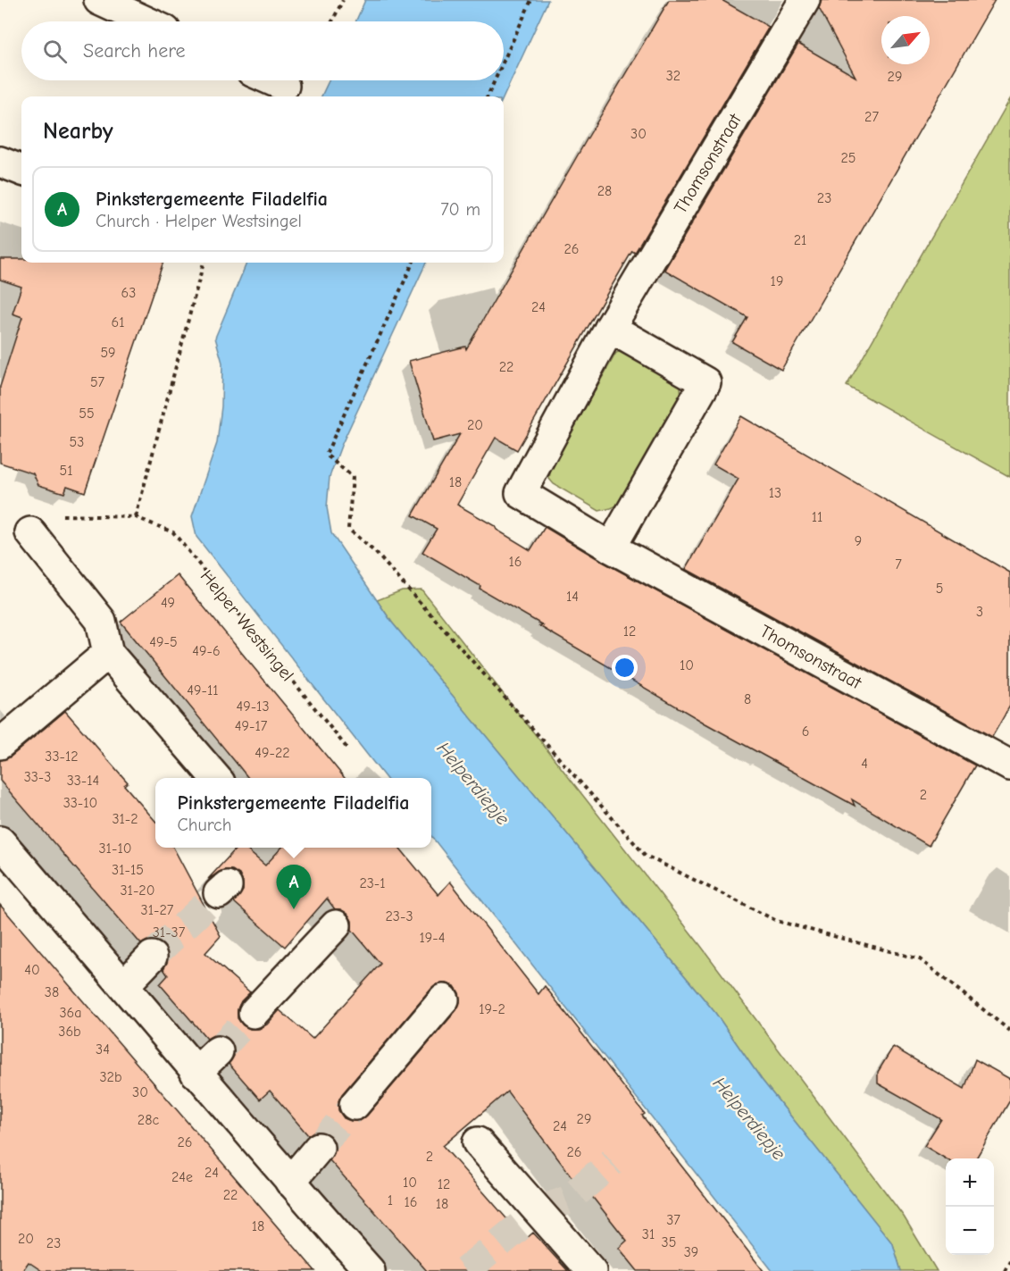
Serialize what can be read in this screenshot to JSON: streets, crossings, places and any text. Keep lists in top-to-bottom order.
{
  "streets": {
    "street": ["Thomsonstraat"],
    "path": ["Helper Westsingel"]
  },
  "water": ["Helperdiepje"],
  "house_numbers": [
    "32",
    "29",
    "27",
    "30",
    "25",
    "28",
    "23",
    "21",
    "26",
    "19",
    "63",
    "24",
    "61",
    "59",
    "22",
    "57",
    "55",
    "20",
    "53",
    "51",
    "18",
    "13",
    "11",
    "9",
    "16",
    "7",
    "5",
    "14",
    "49",
    "3",
    "12",
    "49-5",
    "49-6",
    "10",
    "49-11",
    "8",
    "49-13",
    "49-17",
    "6",
    "49-22",
    "33-12",
    "4",
    "33-3",
    "33-14",
    "2",
    "33-10",
    "31-2",
    "31-10",
    "31-15",
    "23-1",
    "31-20",
    "31-27",
    "23-3",
    "31-37",
    "19-4",
    "40",
    "38",
    "19-2",
    "36a",
    "36b",
    "34",
    "32b",
    "30",
    "29",
    "28c",
    "24",
    "26",
    "26",
    "2",
    "24",
    "24e",
    "10",
    "12",
    "22",
    "1",
    "16",
    "18",
    "37",
    "18",
    "31",
    "20",
    "35",
    "23",
    "39"
  ],
  "north": "top right",
  "page": {
    "search": "Search here",
    "heading": "Nearby",
    "list": [
      {
        "mark": "A",
        "name": "Pinkstergemeente Filadelfia",
        "note": "Church · Helper Westsingel",
        "value": "70 m"
      }
    ],
    "popup": ["Pinkstergemeente Filadelfia", "Church"],
    "pins": "A",
    "map_buttons": ["+", "−"]
  }
}
